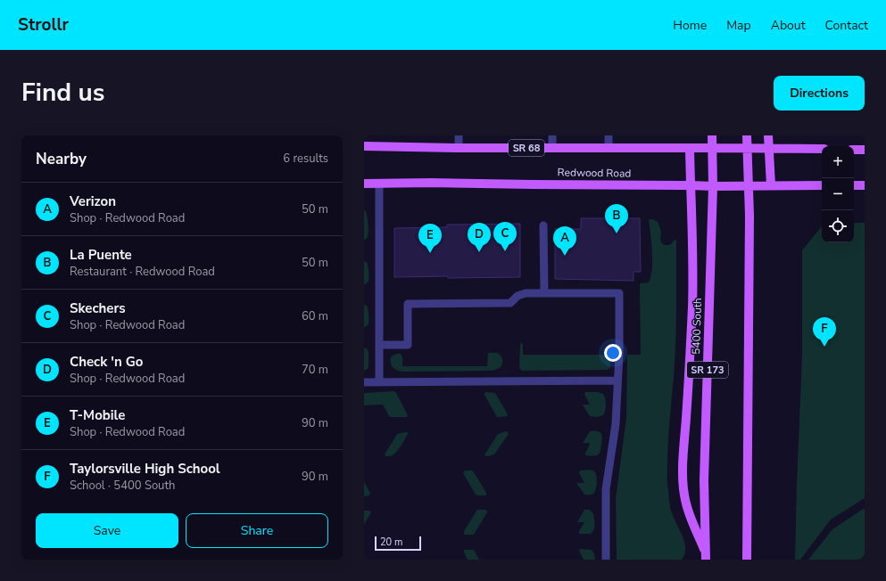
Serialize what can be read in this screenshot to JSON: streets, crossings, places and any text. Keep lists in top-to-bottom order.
{
  "streets": {
    "main road": [
      "SR 68",
      "Redwood Road",
      "5400 South",
      "SR 173"
    ]
  },
  "crossings": [
    ["SR 68", "5400 South"],
    ["Redwood Road", "5400 South"]
  ],
  "scale_bar": "20 m",
  "page": {
    "header": "Strollr",
    "nav": [
      "Home",
      "Map",
      "About",
      "Contact"
    ],
    "title": "Find us",
    "buttons": [
      "Directions",
      ["Save", "Share"]
    ],
    "heading": ["Nearby", "6 results"],
    "map_buttons": ["+", "−"],
    "list": [
      {
        "mark": "A",
        "name": "Verizon",
        "note": "Shop · Redwood Road",
        "value": "50 m"
      },
      {
        "mark": "B",
        "name": "La Puente",
        "note": "Restaurant · Redwood Road",
        "value": "50 m"
      },
      {
        "mark": "C",
        "name": "Skechers",
        "note": "Shop · Redwood Road",
        "value": "60 m"
      },
      {
        "mark": "D",
        "name": "Check 'n Go",
        "note": "Shop · Redwood Road",
        "value": "70 m"
      },
      {
        "mark": "E",
        "name": "T-Mobile",
        "note": "Shop · Redwood Road",
        "value": "90 m"
      },
      {
        "mark": "F",
        "name": "Taylorsville High School",
        "note": "School · 5400 South",
        "value": "90 m"
      }
    ],
    "pins": [
      "B",
      "C",
      "D",
      "E",
      "A",
      "F"
    ],
    "scale": "20 m"
  }
}
